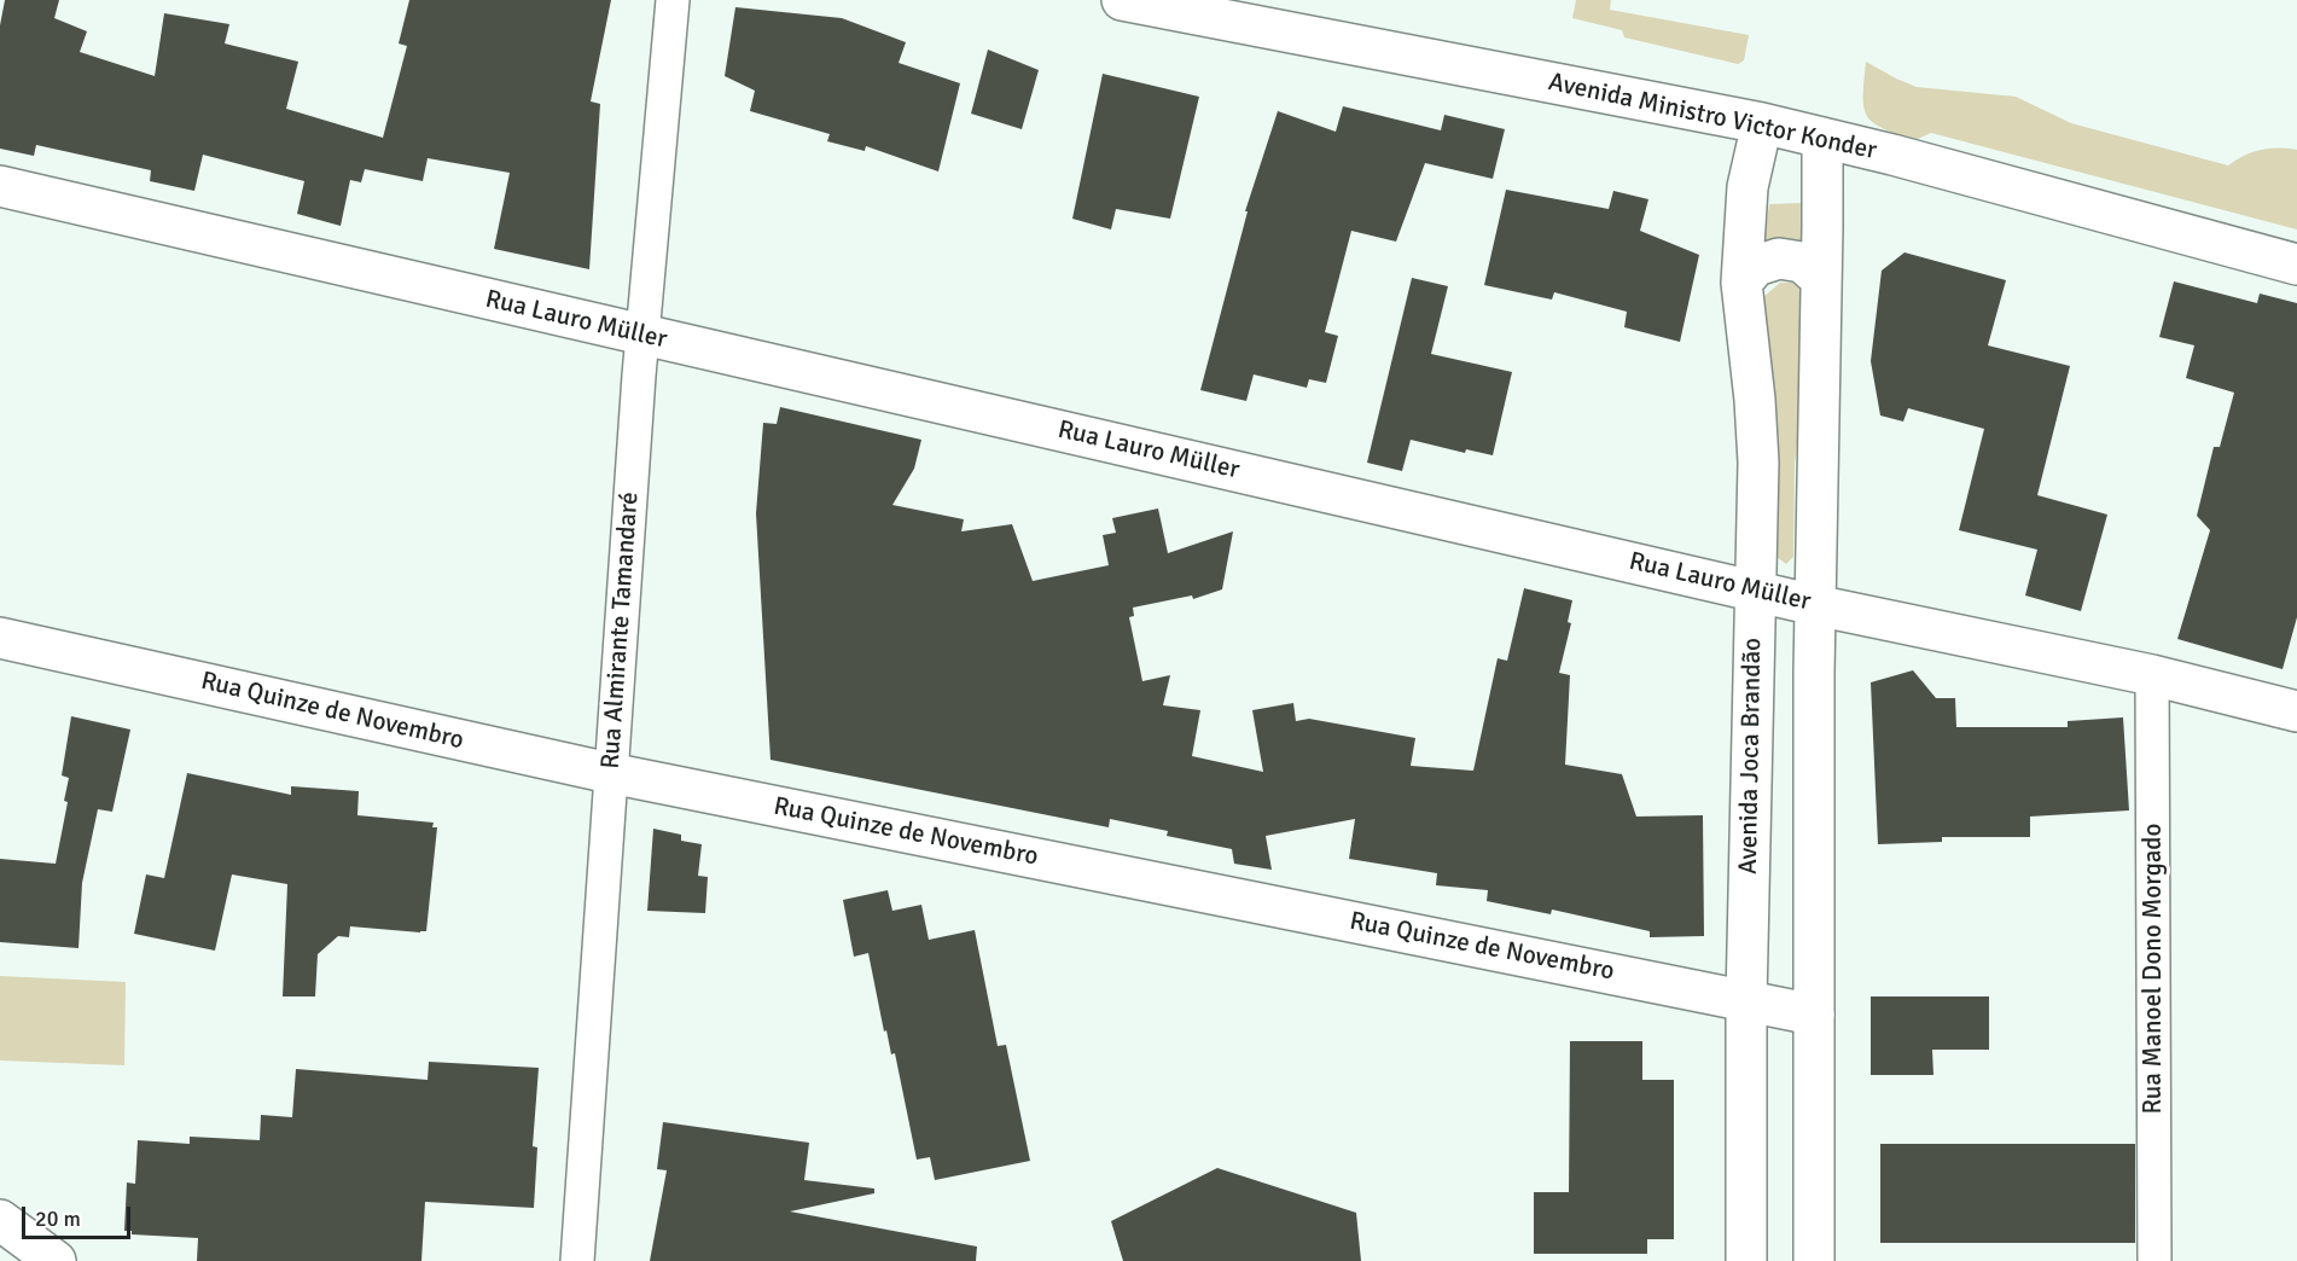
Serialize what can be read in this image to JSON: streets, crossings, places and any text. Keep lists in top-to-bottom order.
{
  "streets": {
    "main road": [
      "Avenida Ministro Victor Konder",
      "Rua Lauro Müller",
      "Rua Quinze de Novembro",
      "Avenida Joca Brandão"
    ],
    "street": ["Rua Almirante Tamandaré", "Rua Manoel Dono Morgado"]
  },
  "crossings": [
    ["Avenida Ministro Victor Konder", "Avenida Joca Brandão"],
    ["Rua Lauro Müller", "Rua Almirante Tamandaré"],
    ["Rua Lauro Müller", "Avenida Joca Brandão"],
    ["Rua Lauro Müller", "Rua Manoel Dono Morgado"],
    ["Rua Almirante Tamandaré", "Rua Quinze de Novembro"],
    ["Rua Quinze de Novembro", "Avenida Joca Brandão"]
  ],
  "scale_bar": "20 m"
}
